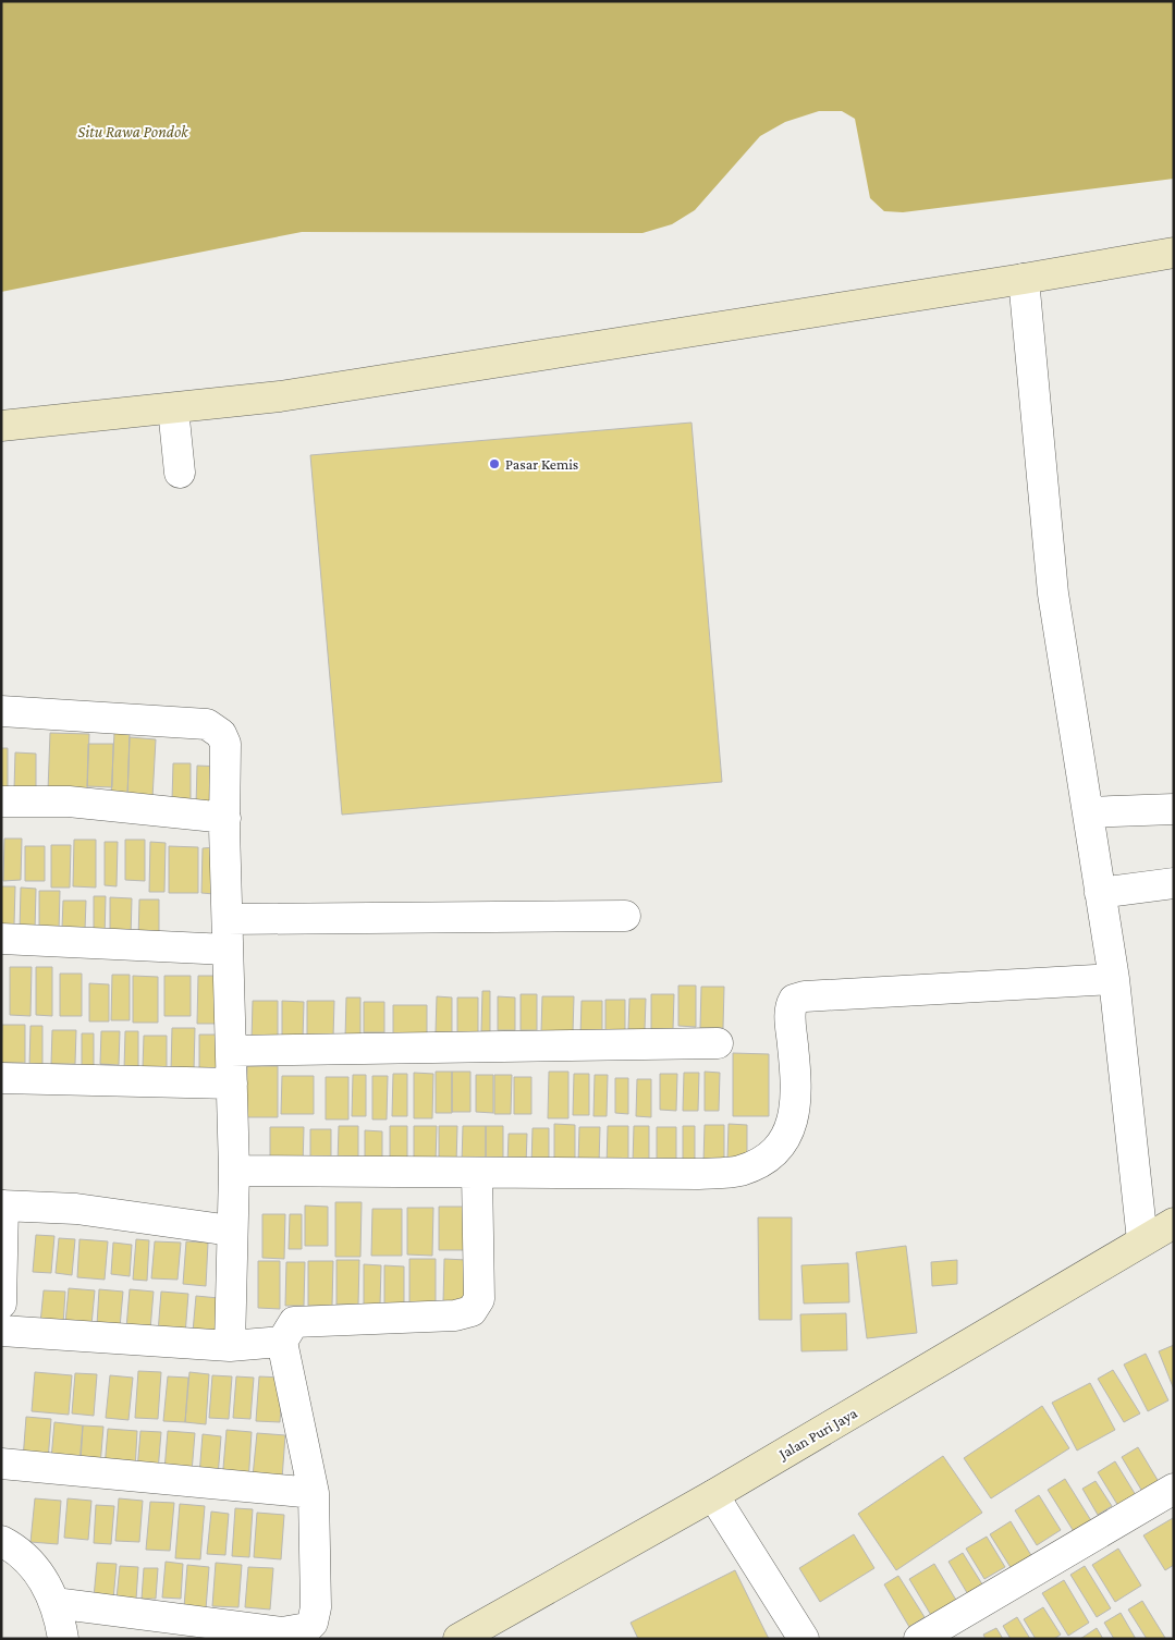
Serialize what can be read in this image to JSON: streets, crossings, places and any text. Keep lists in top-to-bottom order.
{
  "streets": {
    "street": ["Jalan Puri Jaya"]
  },
  "water": ["Situ Rawa Pondok"],
  "places": ["Pasar Kemis"]
}
